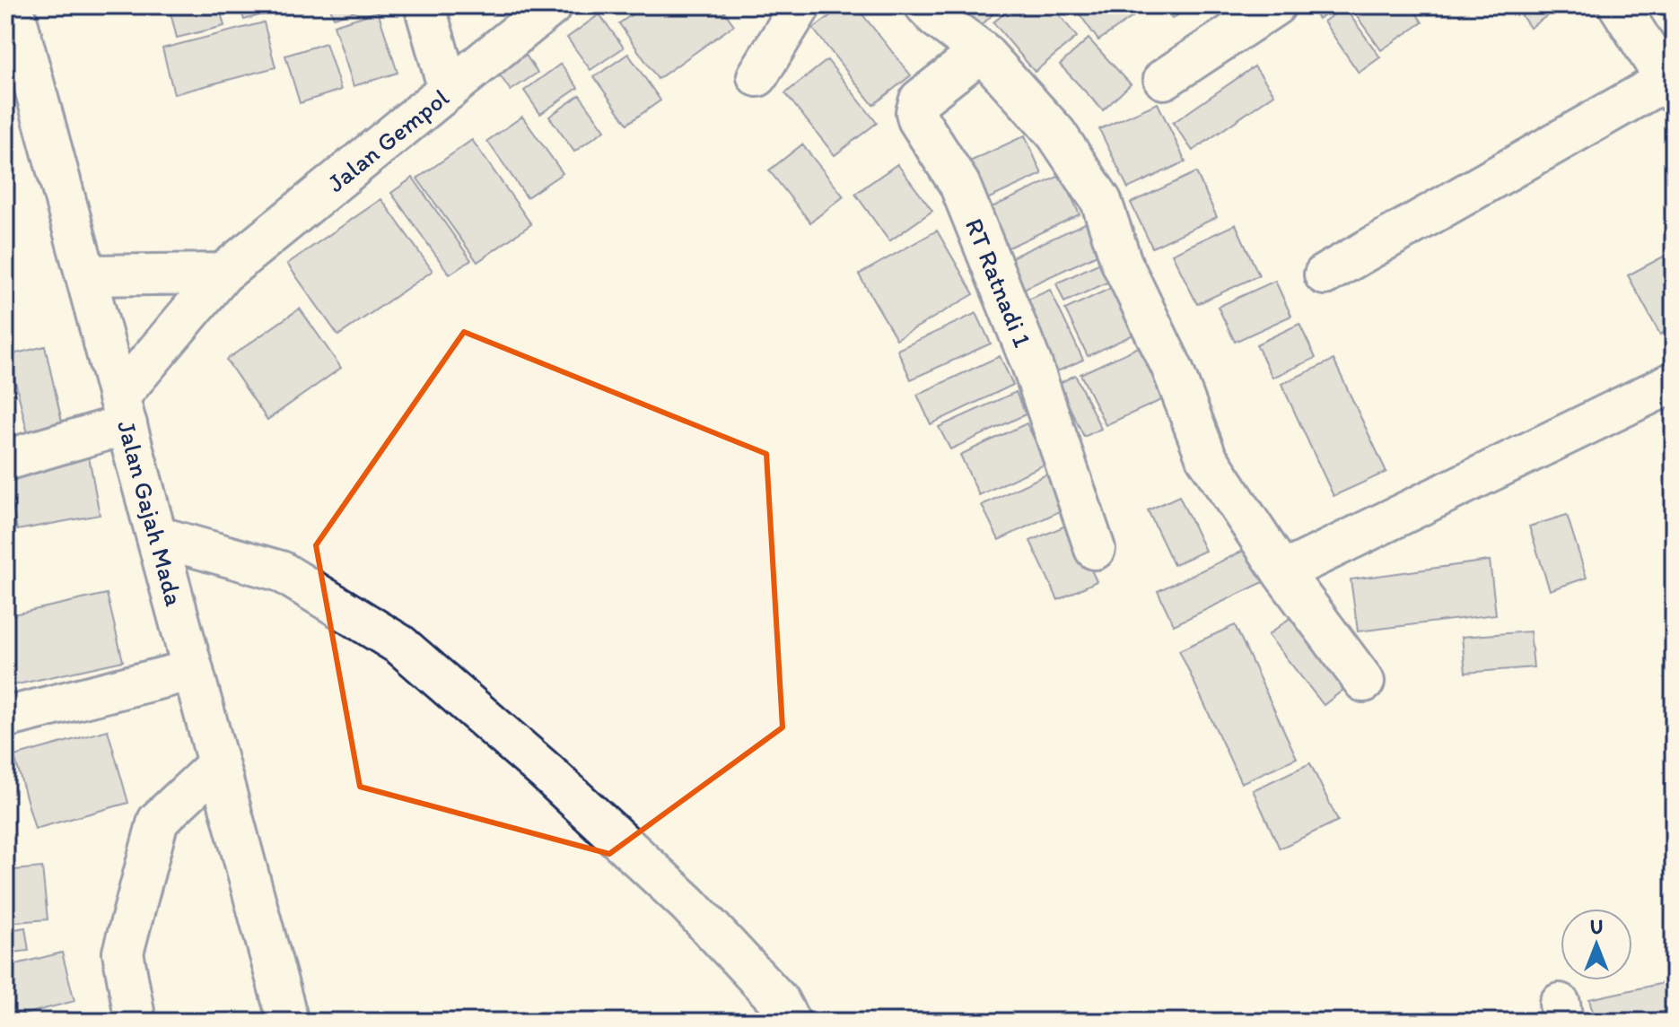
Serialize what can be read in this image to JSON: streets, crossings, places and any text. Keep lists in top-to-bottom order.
{
  "streets": {
    "main road": ["Jalan Gempol", "RT Ratnadi 1", "Jalan Gajah Mada"]
  },
  "crossings": [
    ["Jalan Gempol", "Jalan Gajah Mada"]
  ],
  "north": "top"
}
